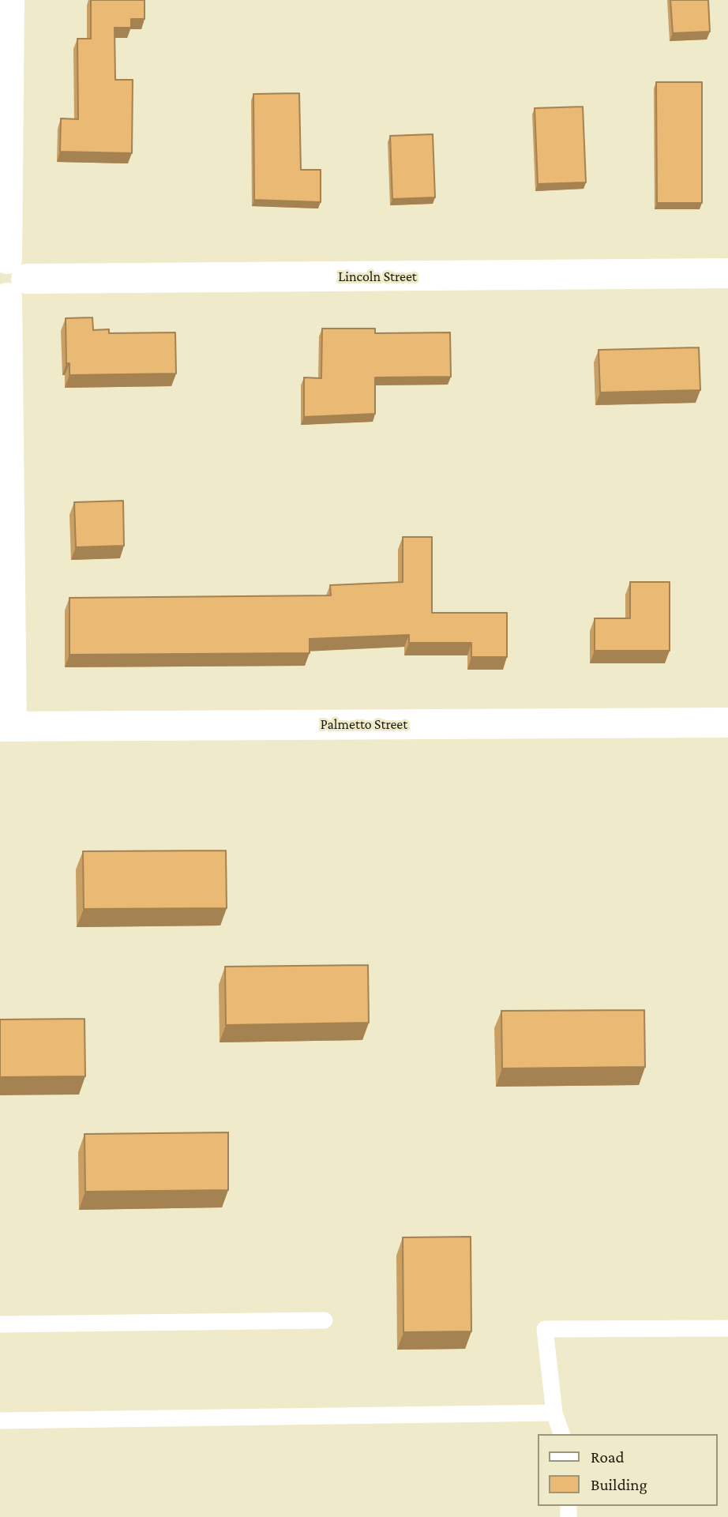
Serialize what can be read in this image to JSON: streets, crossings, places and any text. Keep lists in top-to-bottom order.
{
  "streets": {
    "street": ["Lincoln Street", "Palmetto Street"]
  },
  "legend": ["Road", "Building"]
}
